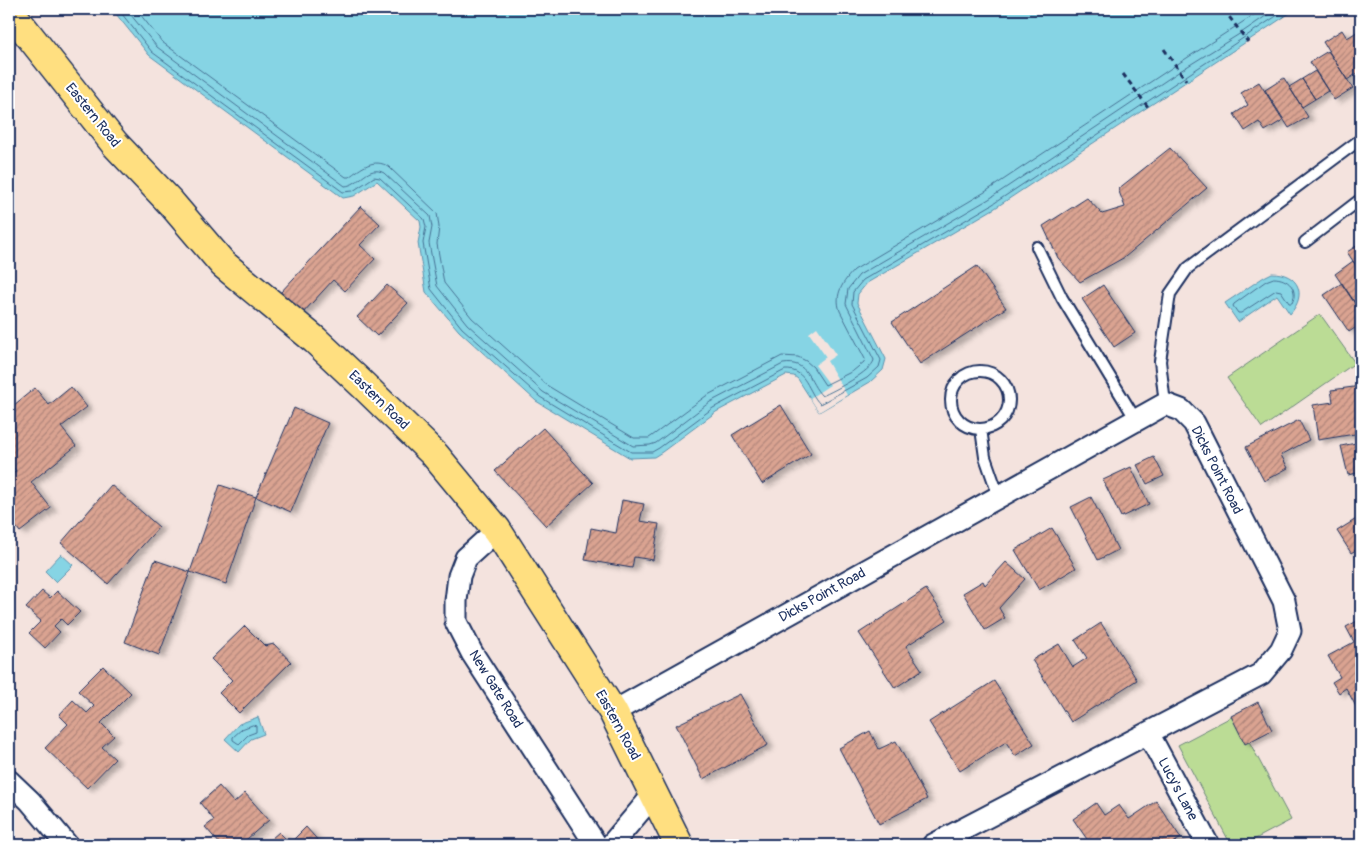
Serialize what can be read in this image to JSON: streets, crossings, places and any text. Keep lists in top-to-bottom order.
{
  "streets": {
    "highway": ["Eastern Road"],
    "street": ["Dicks Point Road", "New Gate Road", "Lucy's Lane"]
  },
  "crossings": [
    ["Eastern Road", "Dicks Point Road"],
    ["Eastern Road", "New Gate Road"],
    ["Dicks Point Road", "Lucy's Lane"]
  ]
}
